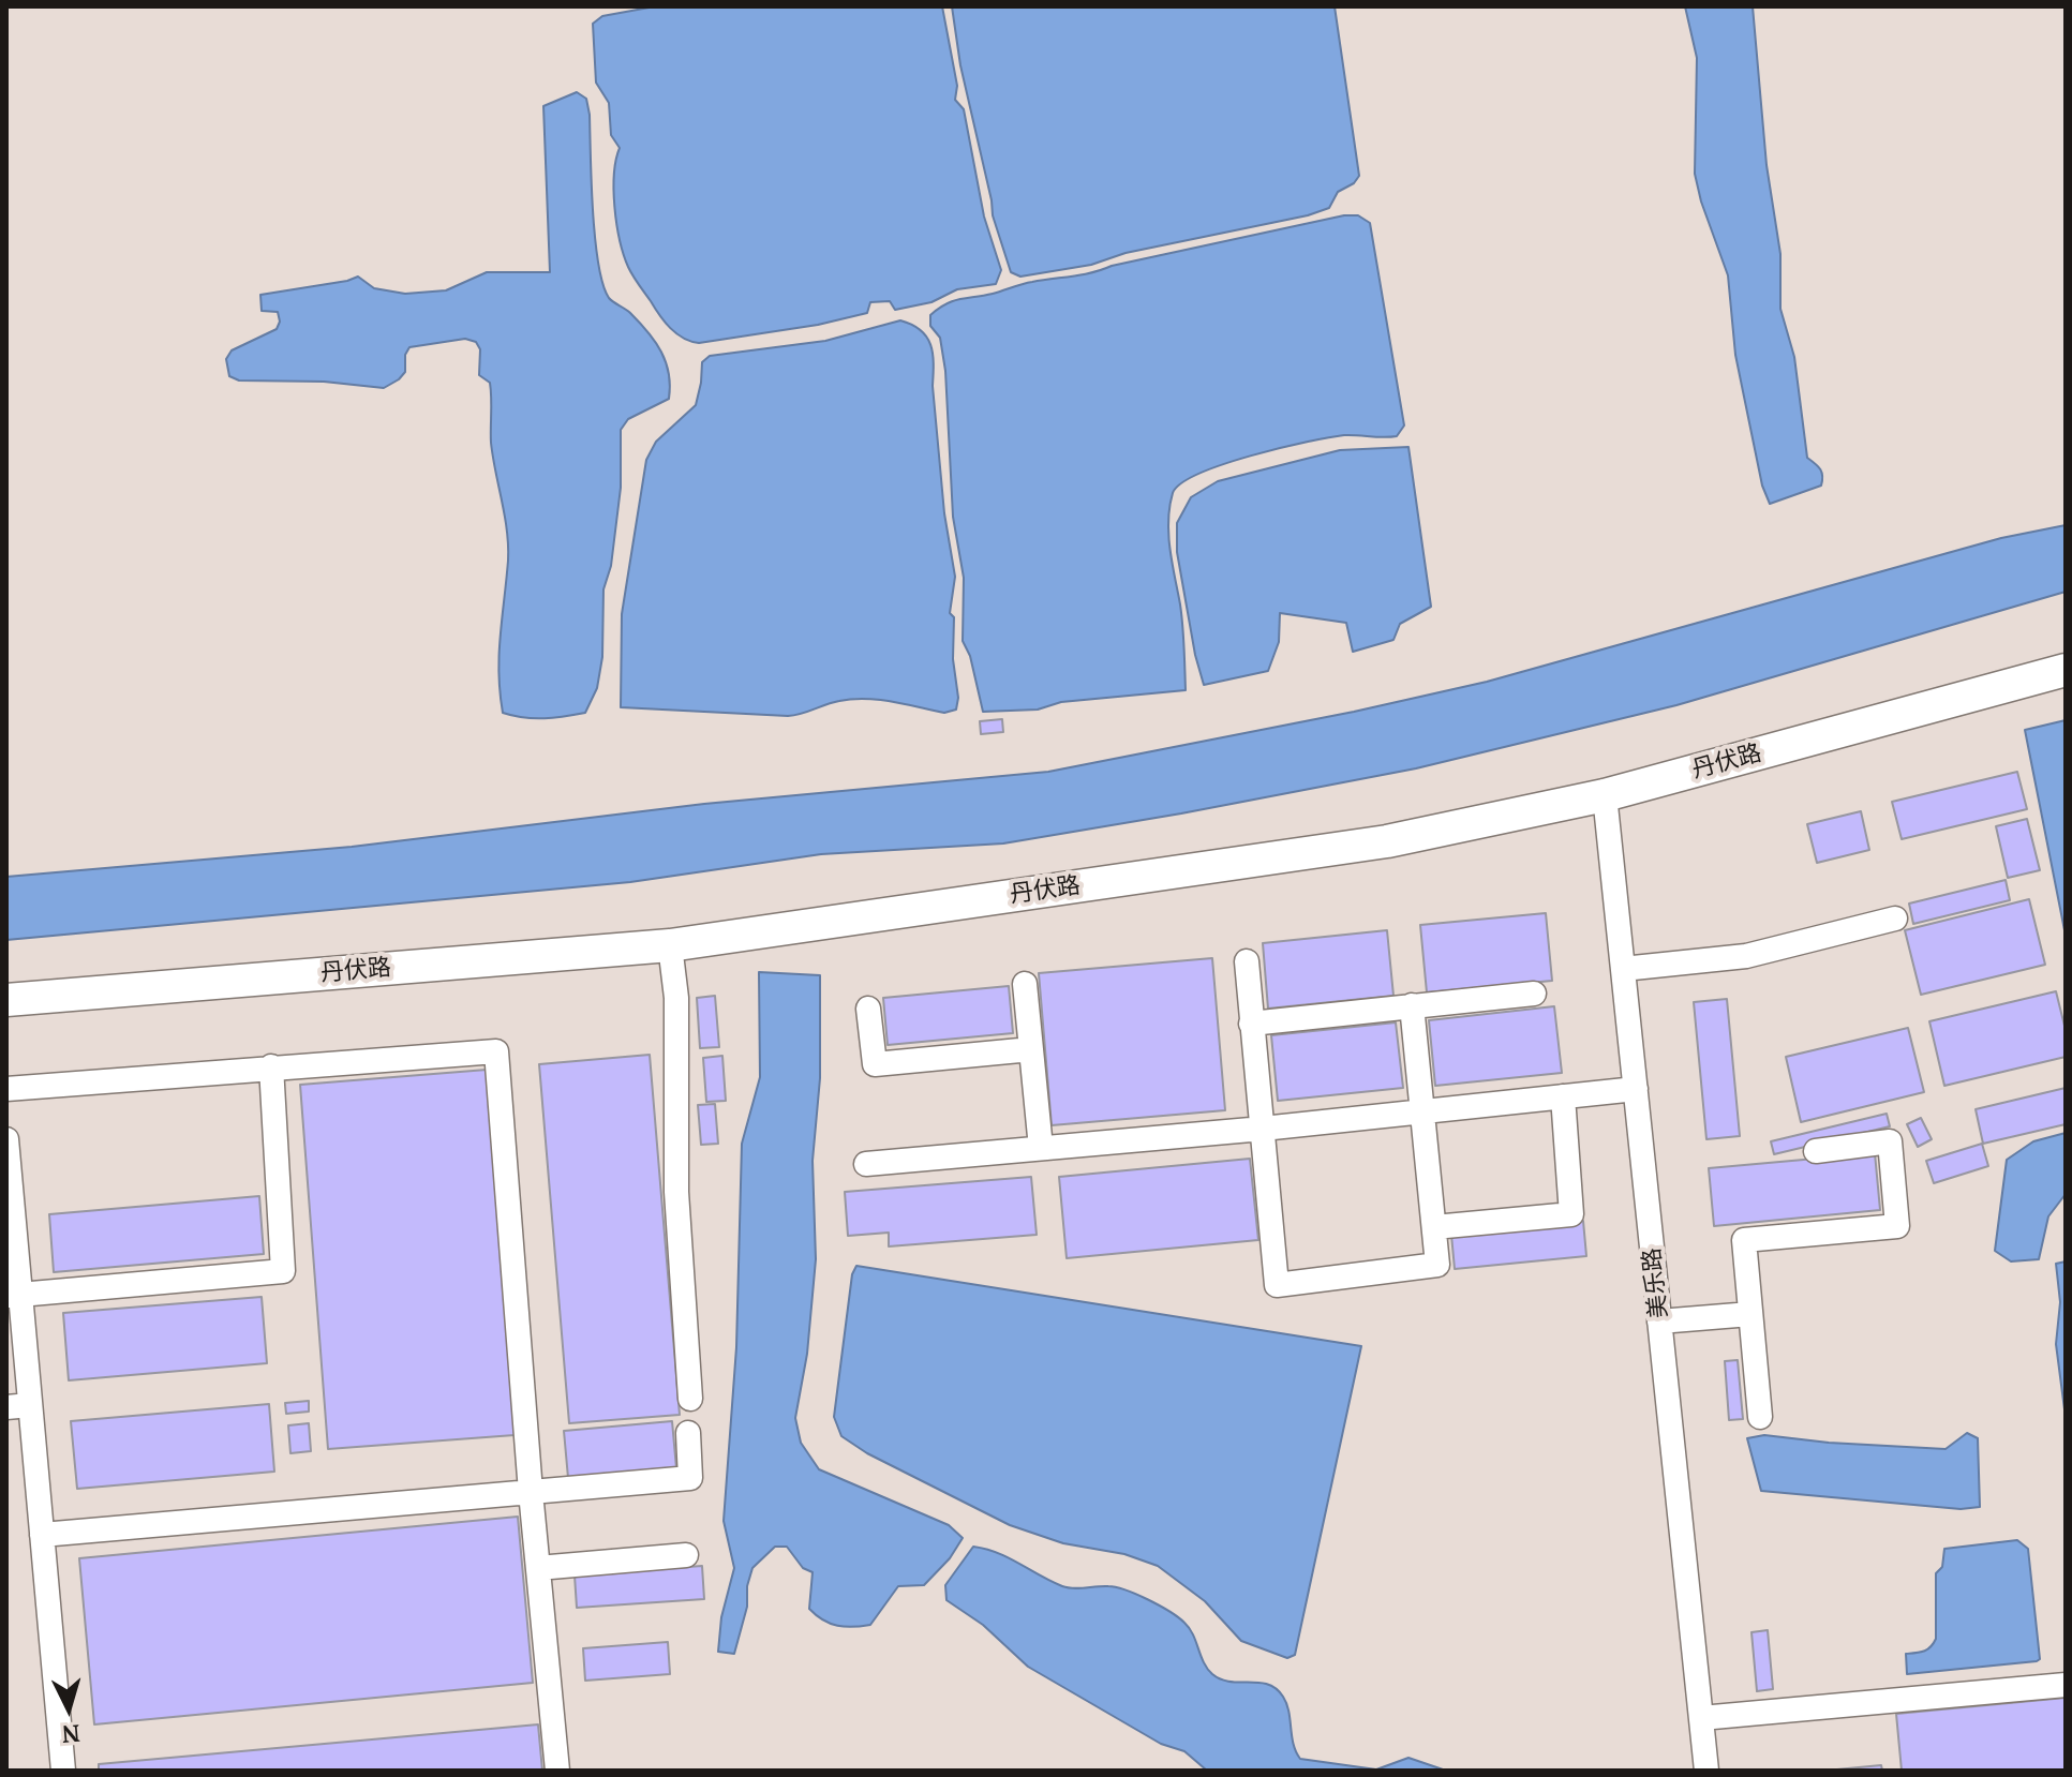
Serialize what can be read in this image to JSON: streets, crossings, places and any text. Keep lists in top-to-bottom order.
{
  "streets": {
    "main road": ["丹伏路"],
    "street": ["美乐路"]
  },
  "crossings": [
    ["丹伏路", "美乐路"]
  ],
  "north": "bottom"
}
